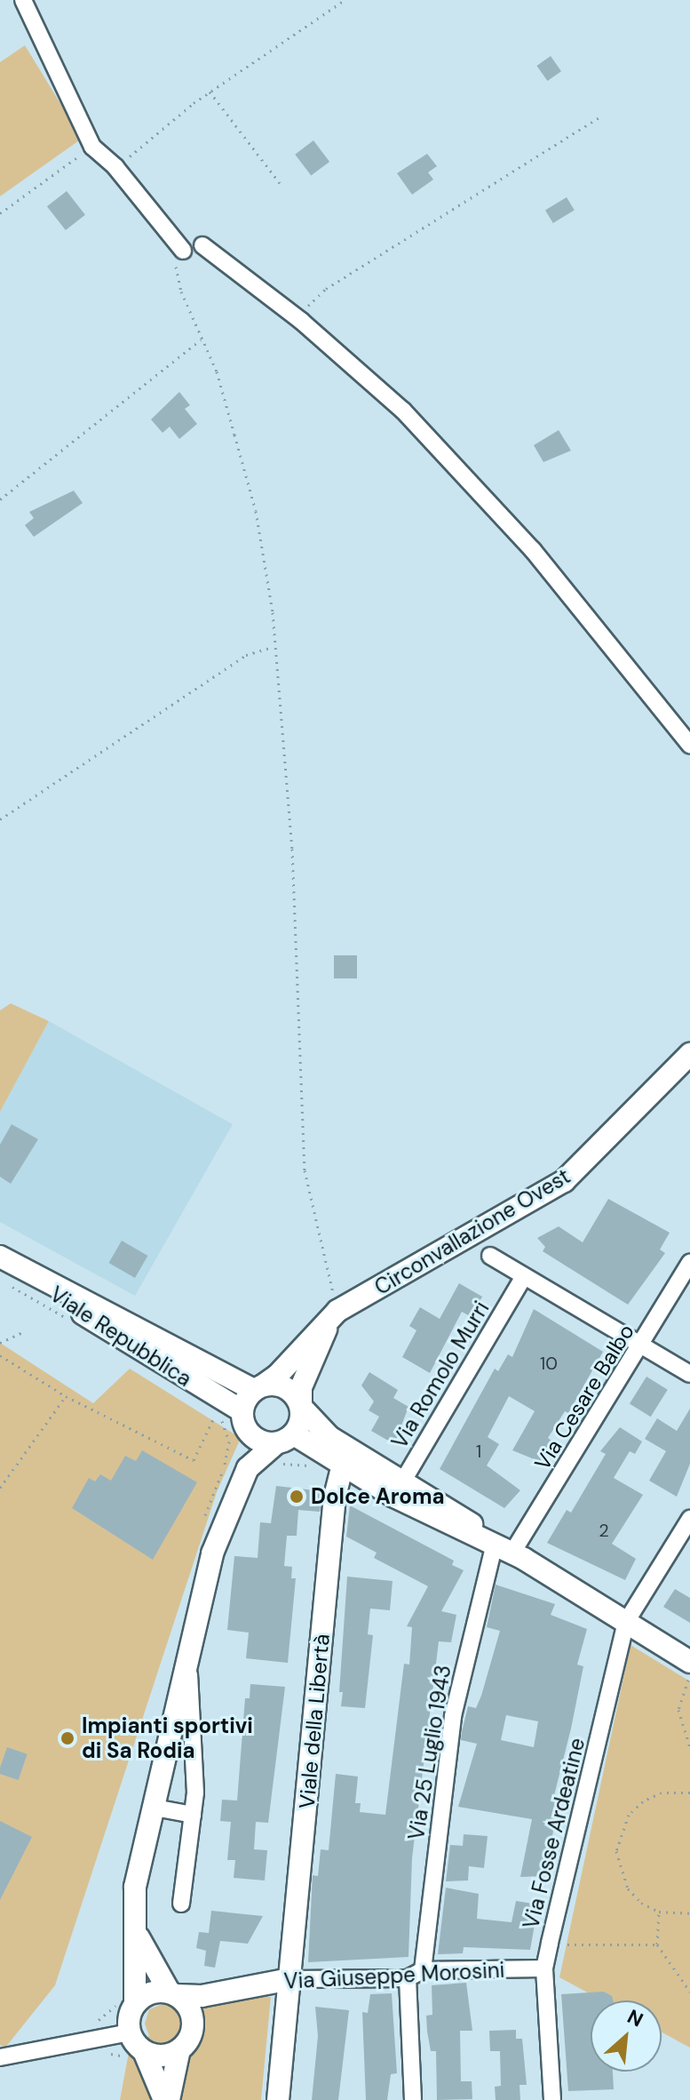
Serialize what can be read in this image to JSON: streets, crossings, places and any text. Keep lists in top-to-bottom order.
{
  "streets": {
    "street": [
      "Circonvallazione Ovest",
      "Viale Repubblica",
      "Via Romolo Murri",
      "Via Cesare Balbo",
      "Viale della Libertà",
      "Via 25 Luglio 1943",
      "Via Fosse Ardeatine",
      "Via Giuseppe Morosini"
    ]
  },
  "crossings": [
    ["Circonvallazione Ovest", "Viale Repubblica"],
    ["Via Cesare Balbo", "Via 25 Luglio 1943"],
    ["Viale della Libertà", "Via Giuseppe Morosini"],
    ["Via 25 Luglio 1943", "Via Giuseppe Morosini"],
    ["Via Fosse Ardeatine", "Via Giuseppe Morosini"]
  ],
  "places": ["Dolce Aroma", "Impianti sportivi di Sa Rodia"],
  "house_numbers": ["10", "1", "2"],
  "north": "top right"
}
